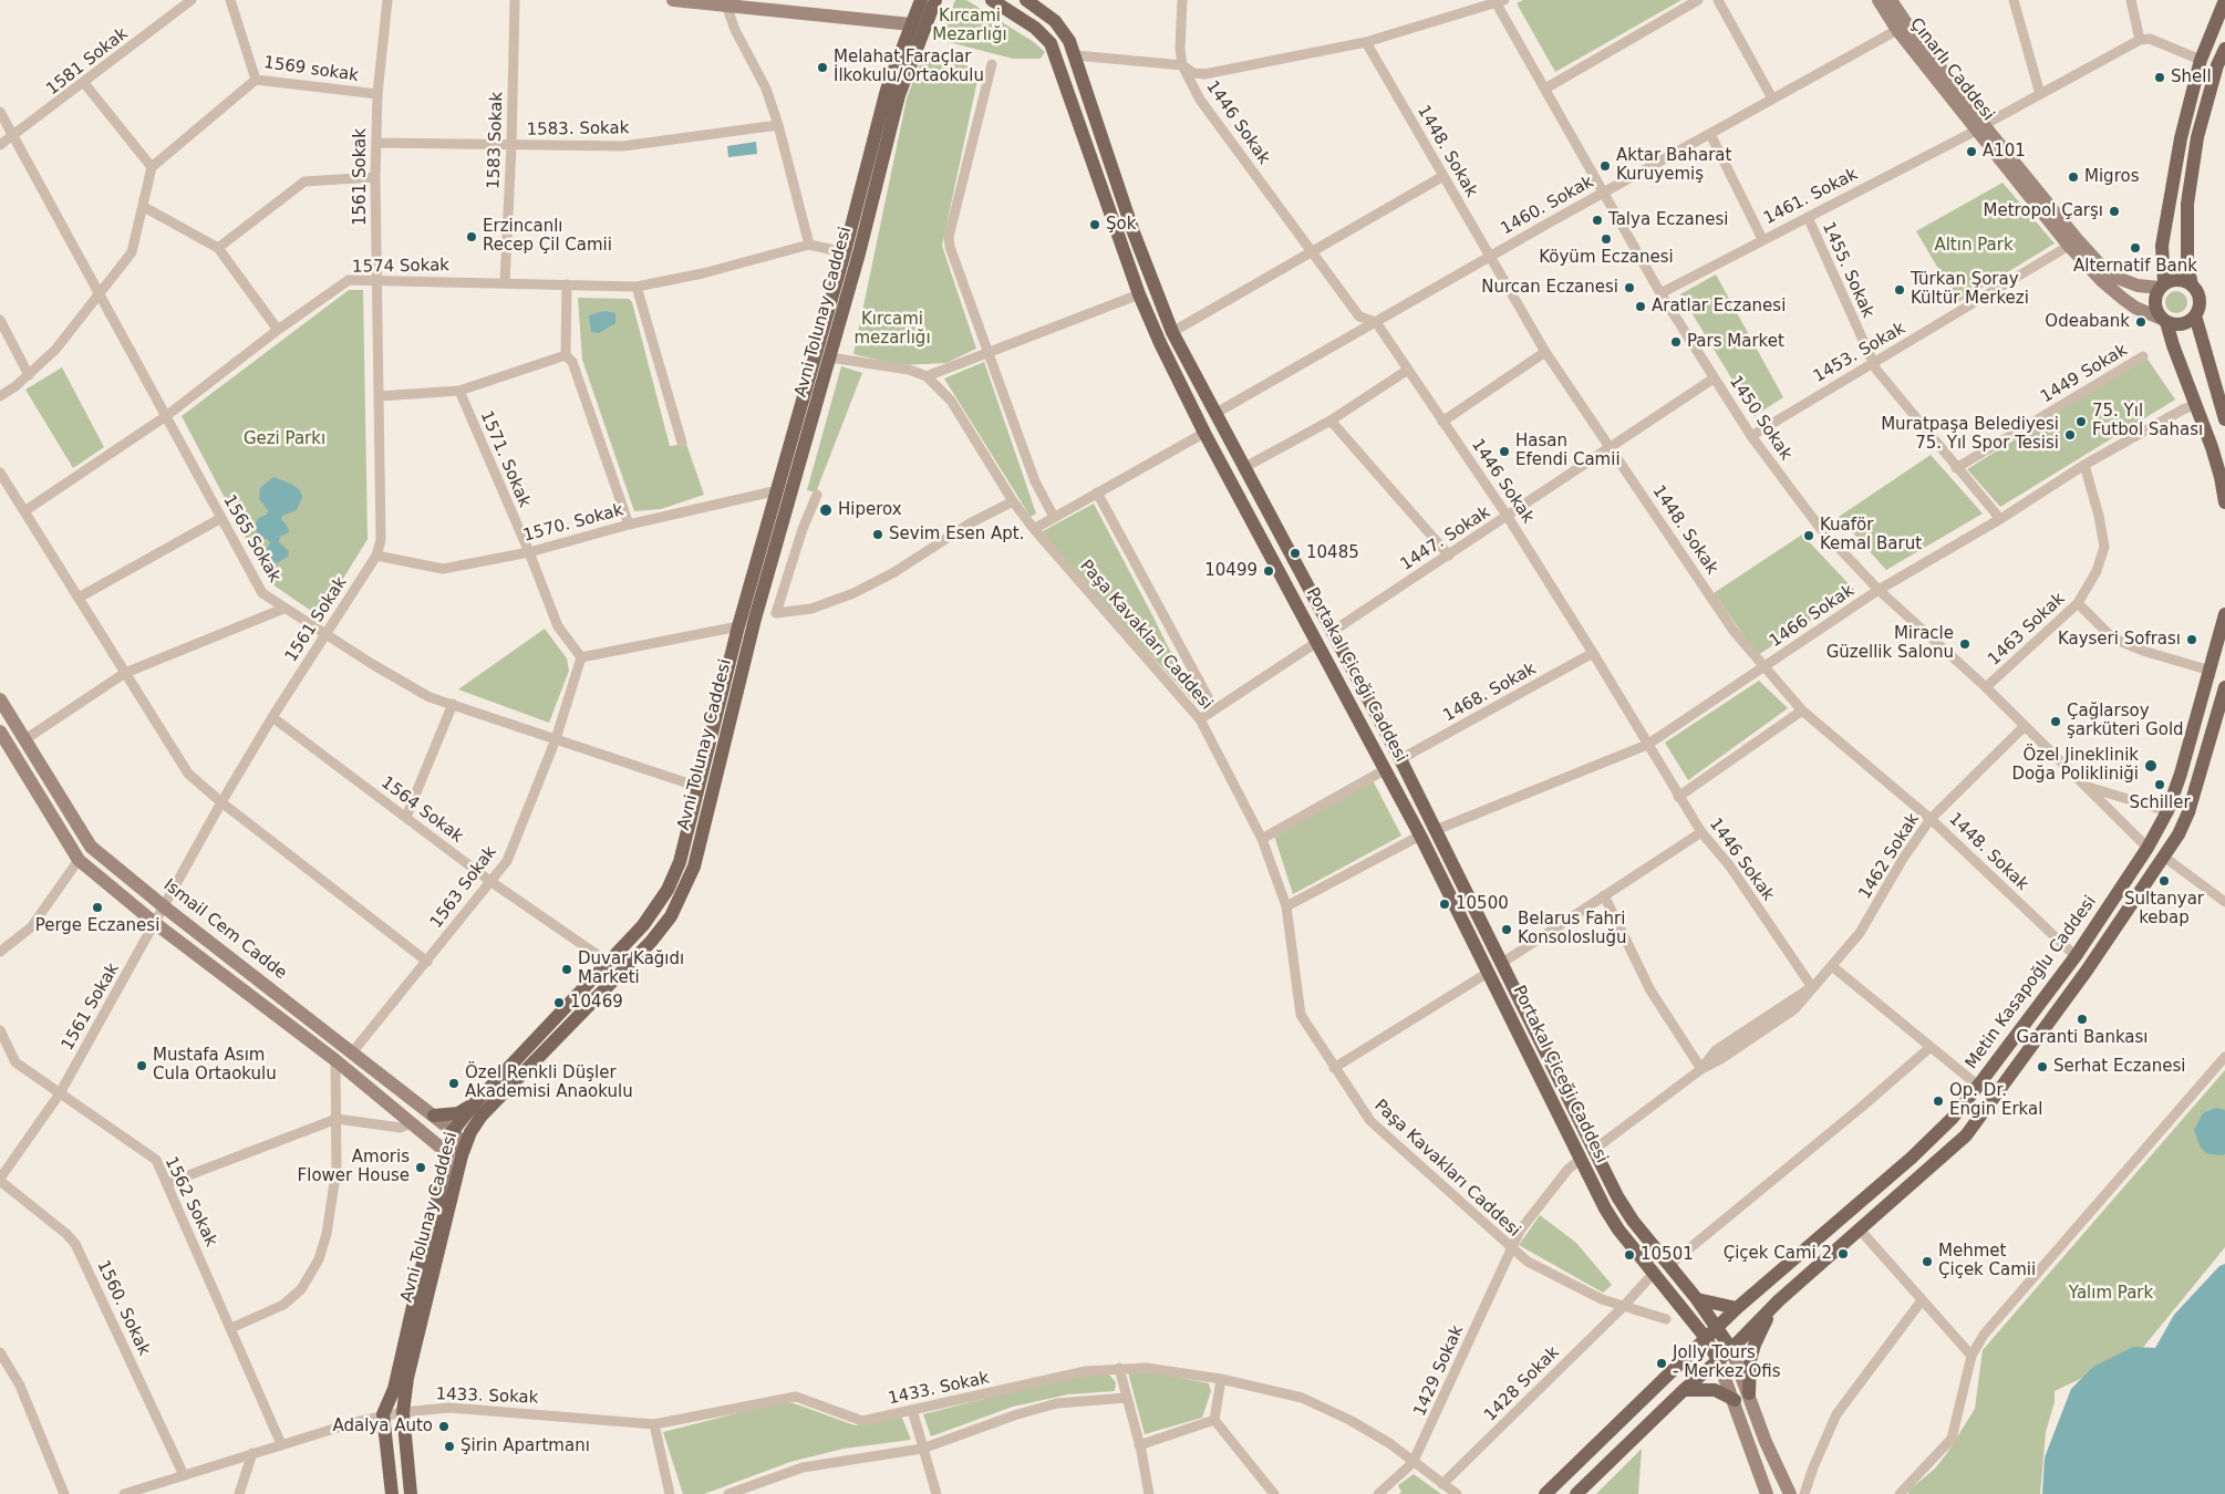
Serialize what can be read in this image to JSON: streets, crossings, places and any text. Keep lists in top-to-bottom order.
{
  "streets": {
    "main road": [
      "Çınarlı Caddesi",
      "Avni Tolunay Caddesi",
      "Portakal Çiceği Caddesi",
      "Ismail Cem Cadde",
      "Metin Kasapoğlu Caddesi"
    ],
    "street": [
      "1581 Sokak",
      "1569 sokak",
      "1446 Sokak",
      "1583. Sokak",
      "1583 Sokak",
      "1448. Sokak",
      "1561 Sokak",
      "1461. Sokak",
      "1460. Sokak",
      "1574 Sokak",
      "1455. Sokak",
      "1453. Sokak",
      "1449 Sokak",
      "1450 Sokak",
      "1571. Sokak",
      "1570. Sokak",
      "1565 Sokak",
      "1447. Sokak",
      "1466 Sokak",
      "1463 Sokak",
      "Paşa Kavakları Caddesi",
      "1468. Sokak",
      "1564 Sokak",
      "1462 Sokak",
      "1563 Sokak",
      "1562 Sokak",
      "1560. Sokak",
      "1429 Sokak",
      "1428 Sokak",
      "1433. Sokak"
    ]
  },
  "crossings": [
    ["1581 Sokak", "1565 Sokak"],
    ["1569 sokak", "1561 Sokak"],
    ["Çınarlı Caddesi", "1461. Sokak"],
    ["Çınarlı Caddesi", "1460. Sokak"],
    ["Çınarlı Caddesi", "1453. Sokak"],
    ["1446 Sokak", "1460. Sokak"],
    ["1446 Sokak", "1447. Sokak"],
    ["1446 Sokak", "1466 Sokak"],
    ["1446 Sokak", "1468. Sokak"],
    ["1446 Sokak", "1462 Sokak"],
    ["1583. Sokak", "1583 Sokak"],
    ["1583. Sokak", "1561 Sokak"],
    ["1583 Sokak", "1574 Sokak"],
    ["1448. Sokak", "1460. Sokak"],
    ["1448. Sokak", "1447. Sokak"],
    ["1448. Sokak", "1466 Sokak"],
    ["1448. Sokak", "1462 Sokak"],
    ["1448. Sokak", "Metin Kasapoğlu Caddesi"],
    ["1561 Sokak", "1574 Sokak"],
    ["1561 Sokak", "1570. Sokak"],
    ["1561 Sokak", "1565 Sokak"],
    ["1561 Sokak", "1564 Sokak"],
    ["1561 Sokak", "Ismail Cem Cadde"],
    ["1561 Sokak", "1562 Sokak"],
    ["1561 Sokak", "1560. Sokak"],
    ["1461. Sokak", "1455. Sokak"],
    ["1461. Sokak", "1450 Sokak"],
    ["1460. Sokak", "1450 Sokak"],
    ["1460. Sokak", "Portakal Çiceği Caddesi"],
    ["1574 Sokak", "Avni Tolunay Caddesi"],
    ["1574 Sokak", "1565 Sokak"],
    ["1455. Sokak", "1453. Sokak"],
    ["1455. Sokak", "1449 Sokak"],
    ["1455. Sokak", "1466 Sokak"],
    ["Avni Tolunay Caddesi", "1570. Sokak"],
    ["Avni Tolunay Caddesi", "1565 Sokak"],
    ["Avni Tolunay Caddesi", "Paşa Kavakları Caddesi"],
    ["Avni Tolunay Caddesi", "1564 Sokak"],
    ["Avni Tolunay Caddesi", "Ismail Cem Cadde"],
    ["Avni Tolunay Caddesi", "1433. Sokak"],
    ["1453. Sokak", "1450 Sokak"],
    ["1450 Sokak", "1447. Sokak"],
    ["1450 Sokak", "1466 Sokak"],
    ["1450 Sokak", "1463 Sokak"],
    ["1450 Sokak", "1462 Sokak"],
    ["1450 Sokak", "Metin Kasapoğlu Caddesi"],
    ["1571. Sokak", "1570. Sokak"],
    ["1571. Sokak", "1563 Sokak"],
    ["1565 Sokak", "1563 Sokak"],
    ["1447. Sokak", "Portakal Çiceği Caddesi"],
    ["1466 Sokak", "1463 Sokak"],
    ["1466 Sokak", "Portakal Çiceği Caddesi"],
    ["Paşa Kavakları Caddesi", "1429 Sokak"],
    ["Paşa Kavakları Caddesi", "1428 Sokak"],
    ["Portakal Çiceği Caddesi", "1468. Sokak"],
    ["Portakal Çiceği Caddesi", "1462 Sokak"],
    ["Portakal Çiceği Caddesi", "Metin Kasapoğlu Caddesi"],
    ["Portakal Çiceği Caddesi", "1429 Sokak"],
    ["Portakal Çiceği Caddesi", "1428 Sokak"],
    ["1564 Sokak", "1563 Sokak"],
    ["1563 Sokak", "Ismail Cem Cadde"],
    ["1429 Sokak", "1433. Sokak"],
    ["1428 Sokak", "1433. Sokak"]
  ],
  "parks": [
    "Kırcami Mezarlığı",
    "Altın Park",
    "Kırcami mezarlığı",
    "Gezi Parkı",
    "Yalım Park"
  ],
  "places": [
    "Melahat Faraçlar İlkokulu/Ortaokulu",
    "Shell",
    "A101",
    "Aktar Baharat Kuruyemiş",
    "Migros",
    "Metropol Çarşı",
    "Talya Eczanesi",
    "Şok",
    "Erzincanlı Recep Çil Camii",
    "Köyüm Eczanesi",
    "Alternatif Bank",
    "Nurcan Eczanesi",
    "Türkan Şoray Kültür Merkezi",
    "Aratlar Eczanesi",
    "Odeabank",
    "Pars Market",
    "75. Yıl Futbol Sahası",
    "Muratpaşa Belediyesi 75. Yıl Spor Tesisi",
    "Hasan Efendi Camii",
    "Hiperox",
    "Sevim Esen Apt.",
    "Kuaför Kemal Barut",
    "10485",
    "10499",
    "Kayseri Sofrası",
    "Miracle Güzellik Salonu",
    "Çağlarsoy şarküteri Gold",
    "Özel Jineklinik Doğa Polikliniği",
    "Schiller",
    "Sultanyar kebap",
    "10500",
    "Perge Eczanesi",
    "Belarus Fahri Konsolosluğu",
    "Duvar Kağıdı Marketi",
    "10469",
    "Garanti Bankası",
    "Mustafa Asım Cula Ortaokulu",
    "Serhat Eczanesi",
    "Özel Renkli Düşler Akademisi Anaokulu",
    "Op. Dr. Engin Erkal",
    "Amoris Flower House",
    "Çiçek Cami 2",
    "10501",
    "Mehmet Çiçek Camii",
    "Jolly Tours - Merkez Ofis",
    "Adalya Auto",
    "Şirin Apartmanı"
  ]
}
